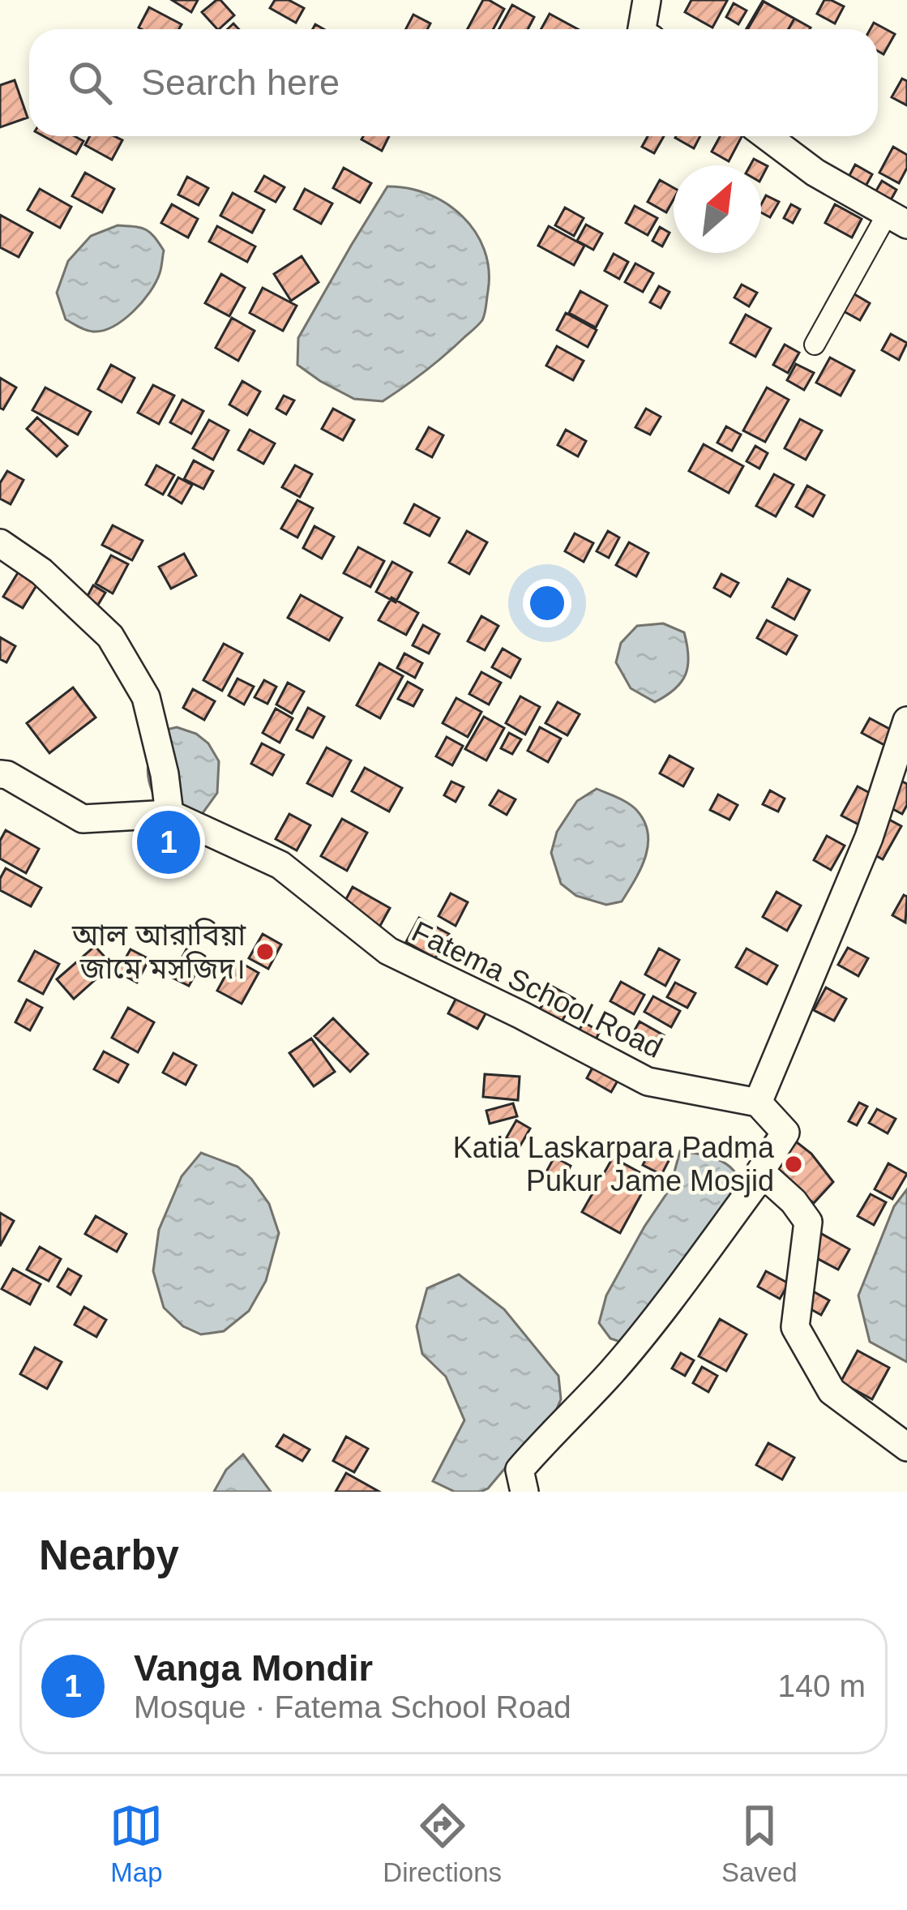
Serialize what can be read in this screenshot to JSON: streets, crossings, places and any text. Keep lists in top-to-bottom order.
{
  "streets": {
    "main road": ["Fatema School Road"]
  },
  "places": ["আল আরাবিয়া জামে মসজিদ।", "Katia Laskarpara Padma Pukur Jame Mosjid"],
  "north": "top right",
  "page": {
    "search": "Search here",
    "pins": "1",
    "heading": "Nearby",
    "list": [
      {
        "mark": "1",
        "name": "Vanga Mondir",
        "note": "Mosque · Fatema School Road",
        "value": "140 m"
      }
    ],
    "nav": ["Map", "Directions", "Saved"]
  }
}
